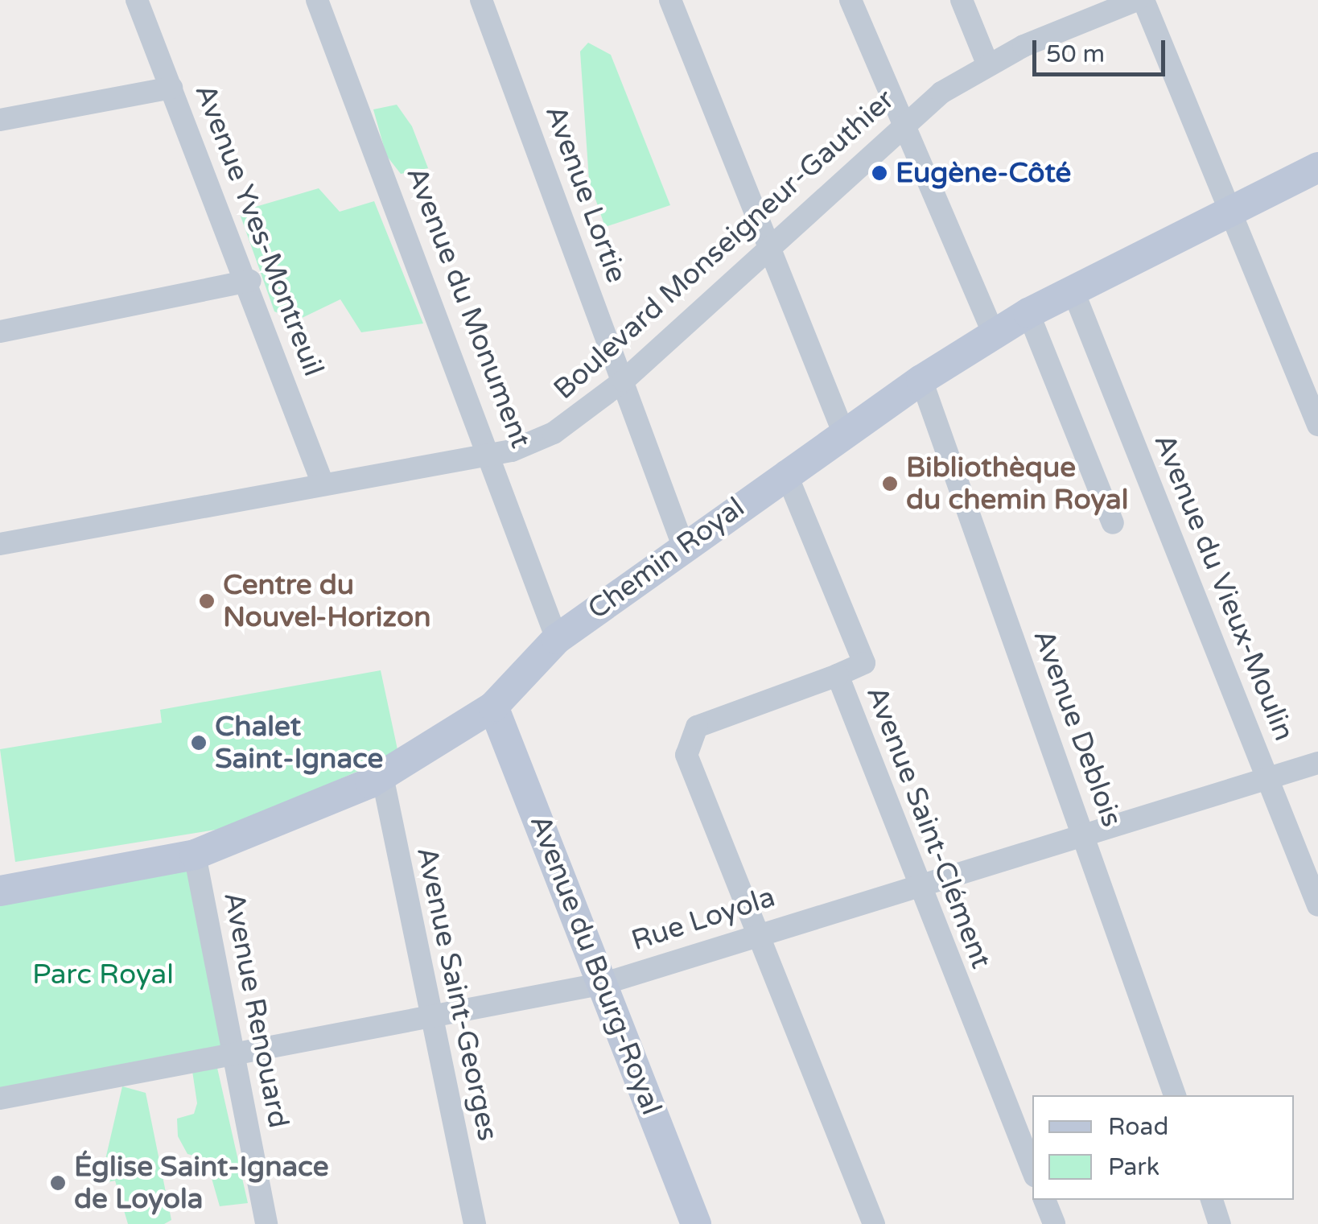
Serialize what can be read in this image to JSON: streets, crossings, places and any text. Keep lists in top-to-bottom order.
{
  "streets": {
    "main road": ["Chemin Royal", "Avenue du Bourg-Royal"],
    "street": [
      "Avenue Lortie",
      "Avenue Yves-Montreuil",
      "Boulevard Monseigneur-Gauthier",
      "Avenue du Monument",
      "Avenue du Vieux-Moulin",
      "Avenue Deblois",
      "Avenue Saint-Clément",
      "Rue Loyola",
      "Avenue Saint-Georges",
      "Avenue Renouard"
    ]
  },
  "crossings": [
    ["Avenue Lortie", "Boulevard Monseigneur-Gauthier"],
    ["Avenue Lortie", "Chemin Royal"],
    ["Avenue Yves-Montreuil", "Boulevard Monseigneur-Gauthier"],
    ["Boulevard Monseigneur-Gauthier", "Avenue du Monument"],
    ["Avenue du Monument", "Chemin Royal"],
    ["Chemin Royal", "Avenue du Vieux-Moulin"],
    ["Chemin Royal", "Avenue Deblois"],
    ["Chemin Royal", "Avenue Saint-Clément"],
    ["Chemin Royal", "Avenue du Bourg-Royal"],
    ["Chemin Royal", "Avenue Saint-Georges"],
    ["Chemin Royal", "Avenue Renouard"],
    ["Avenue du Vieux-Moulin", "Rue Loyola"],
    ["Avenue Deblois", "Rue Loyola"],
    ["Avenue Saint-Clément", "Rue Loyola"],
    ["Rue Loyola", "Avenue du Bourg-Royal"],
    ["Rue Loyola", "Avenue Saint-Georges"],
    ["Rue Loyola", "Avenue Renouard"]
  ],
  "parks": ["Parc Royal"],
  "places": [
    "Eugène-Côté",
    "Bibliothèque du chemin Royal",
    "Centre du Nouvel-Horizon",
    "Chalet Saint-Ignace",
    "Église Saint-Ignace de Loyola"
  ],
  "legend": ["Road", "Park"],
  "scale_bar": "50 m"
}
